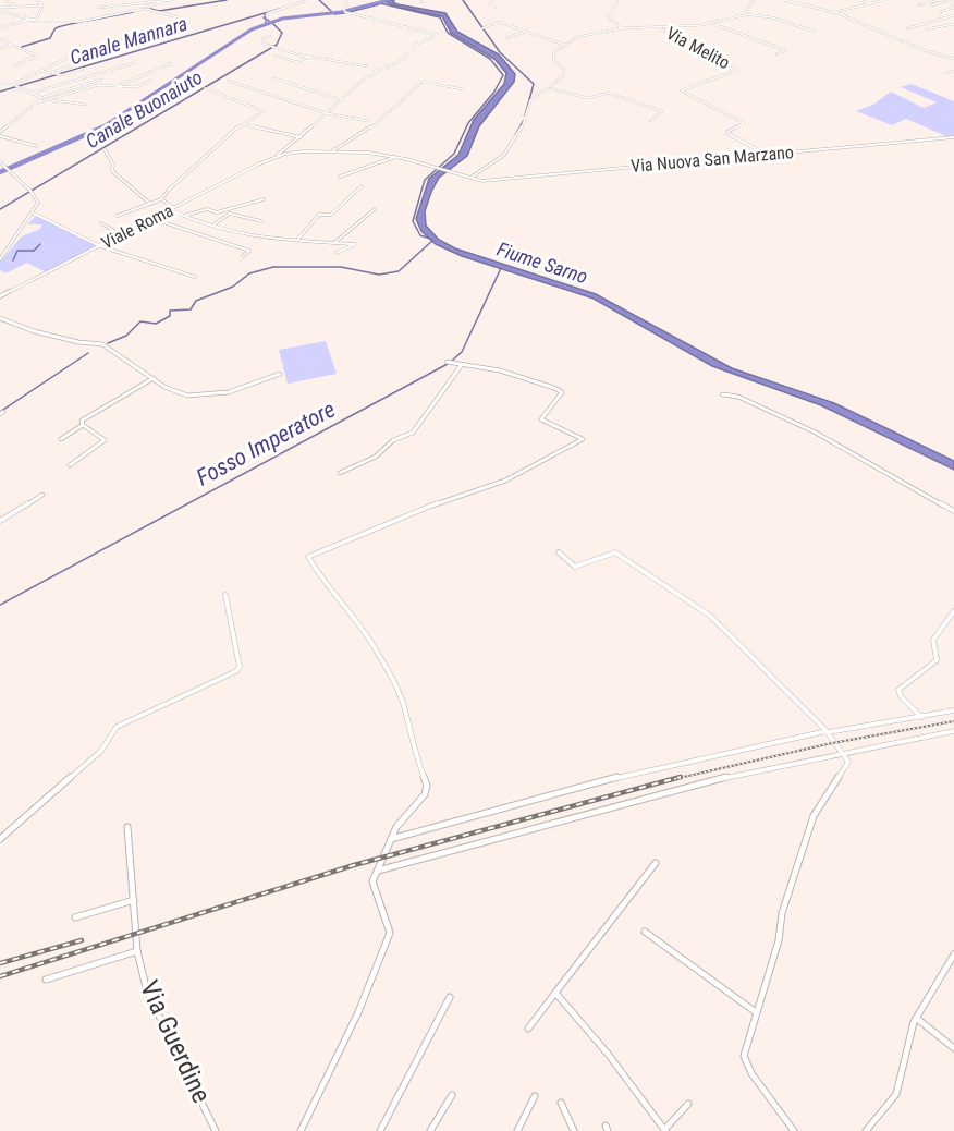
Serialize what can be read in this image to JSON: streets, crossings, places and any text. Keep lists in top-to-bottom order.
{
  "streets": {
    "street": [
      "Via Melito",
      "Via Nuova San Marzano",
      "Viale Roma",
      "Via Guerdine"
    ]
  },
  "crossings": [
    ["Via Melito", "Via Nuova San Marzano"],
    ["Via Nuova San Marzano", "Viale Roma"]
  ],
  "water": [
    "Canale Mannara",
    "Canale Buonaiuto",
    "Fiume Sarno",
    "Fosso Imperatore"
  ]
}
